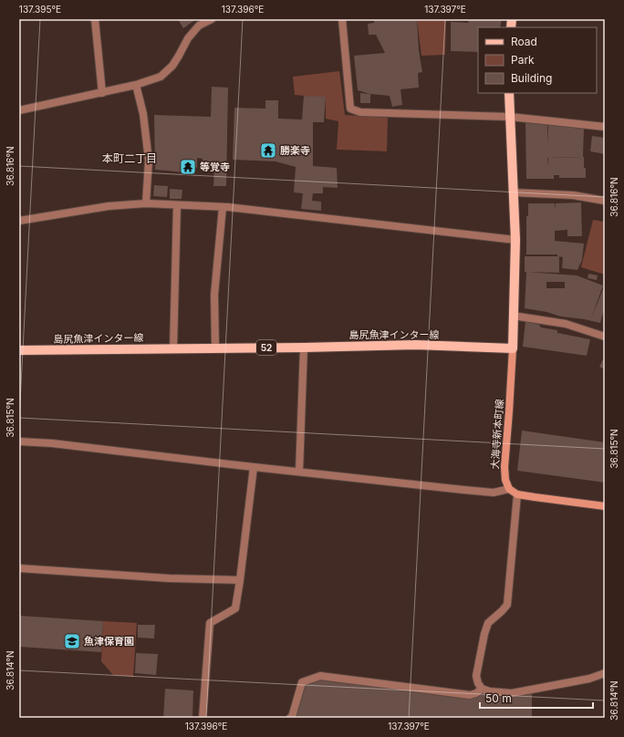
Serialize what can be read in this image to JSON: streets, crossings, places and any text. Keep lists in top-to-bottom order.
{
  "streets": {
    "main road": ["島尻魚津インター線", "52", "大海寺新本町線"]
  },
  "crossings": [
    ["島尻魚津インター線", "大海寺新本町線"]
  ],
  "districts": ["本町二丁目"],
  "places": {
    "temple": ["勝楽寺", "等覚寺"],
    "school or university": ["魚津保育園"]
  },
  "legend": ["Road", "Park", "Building"],
  "scale_bar": "50 m",
  "coordinates": [
    "137.395°E",
    "137.396°E",
    "137.397°E",
    "36.816°N",
    "36.815°N",
    "36.814°N"
  ]
}
